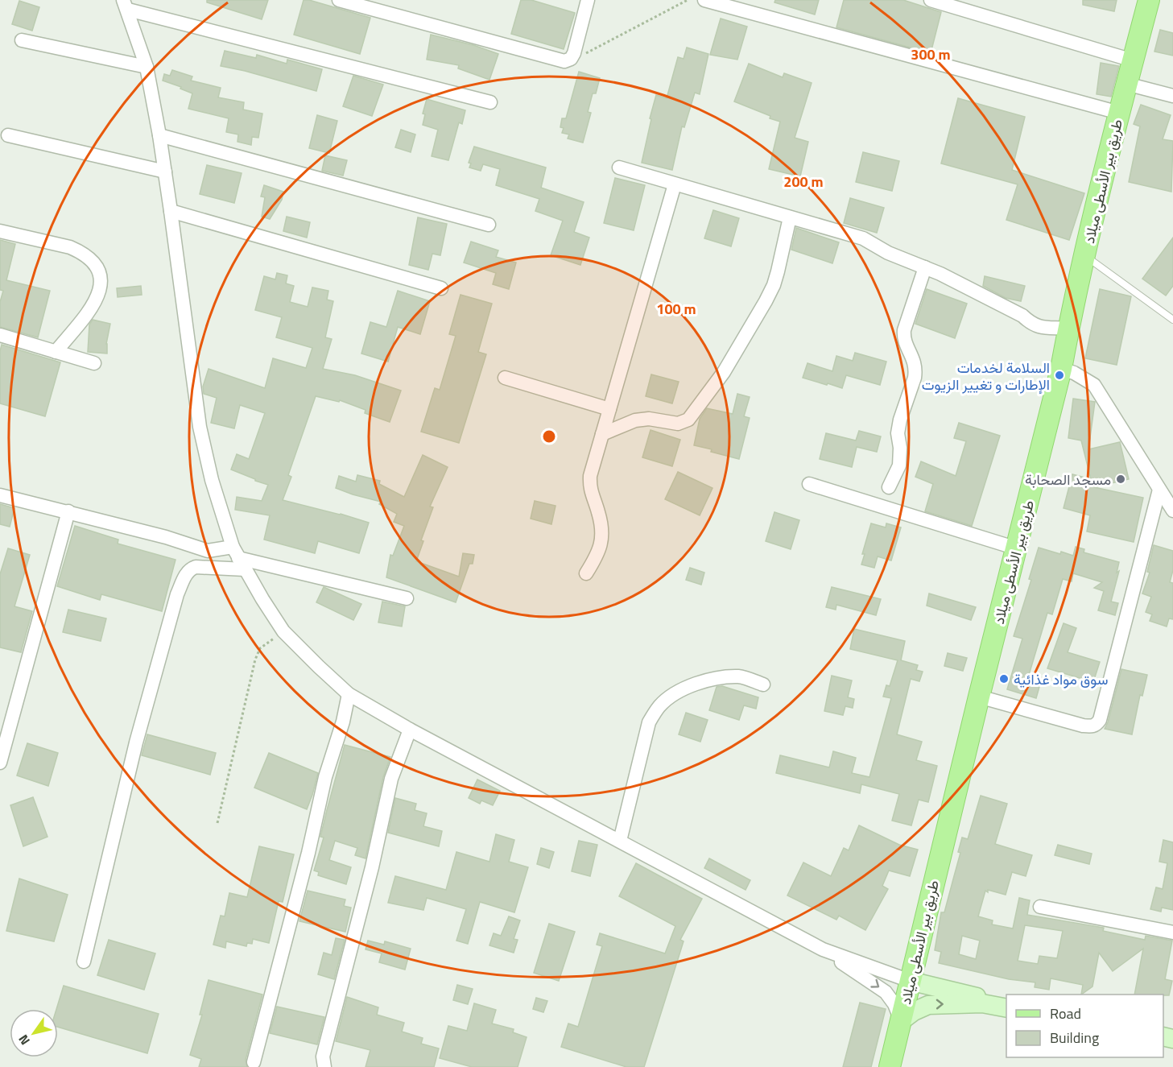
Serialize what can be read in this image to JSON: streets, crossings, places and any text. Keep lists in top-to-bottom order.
{
  "streets": {
    "main road": ["طريق بير الأسطى ميلاد"]
  },
  "places": ["السلامة لخدمات الإطارات و تغيير الزيوت", "مسجد الصحابة", "سوق مواد غذائية"],
  "legend": ["Road", "Building"],
  "north": "bottom left",
  "rings": ["300 m", "200 m", "100 m"]
}
